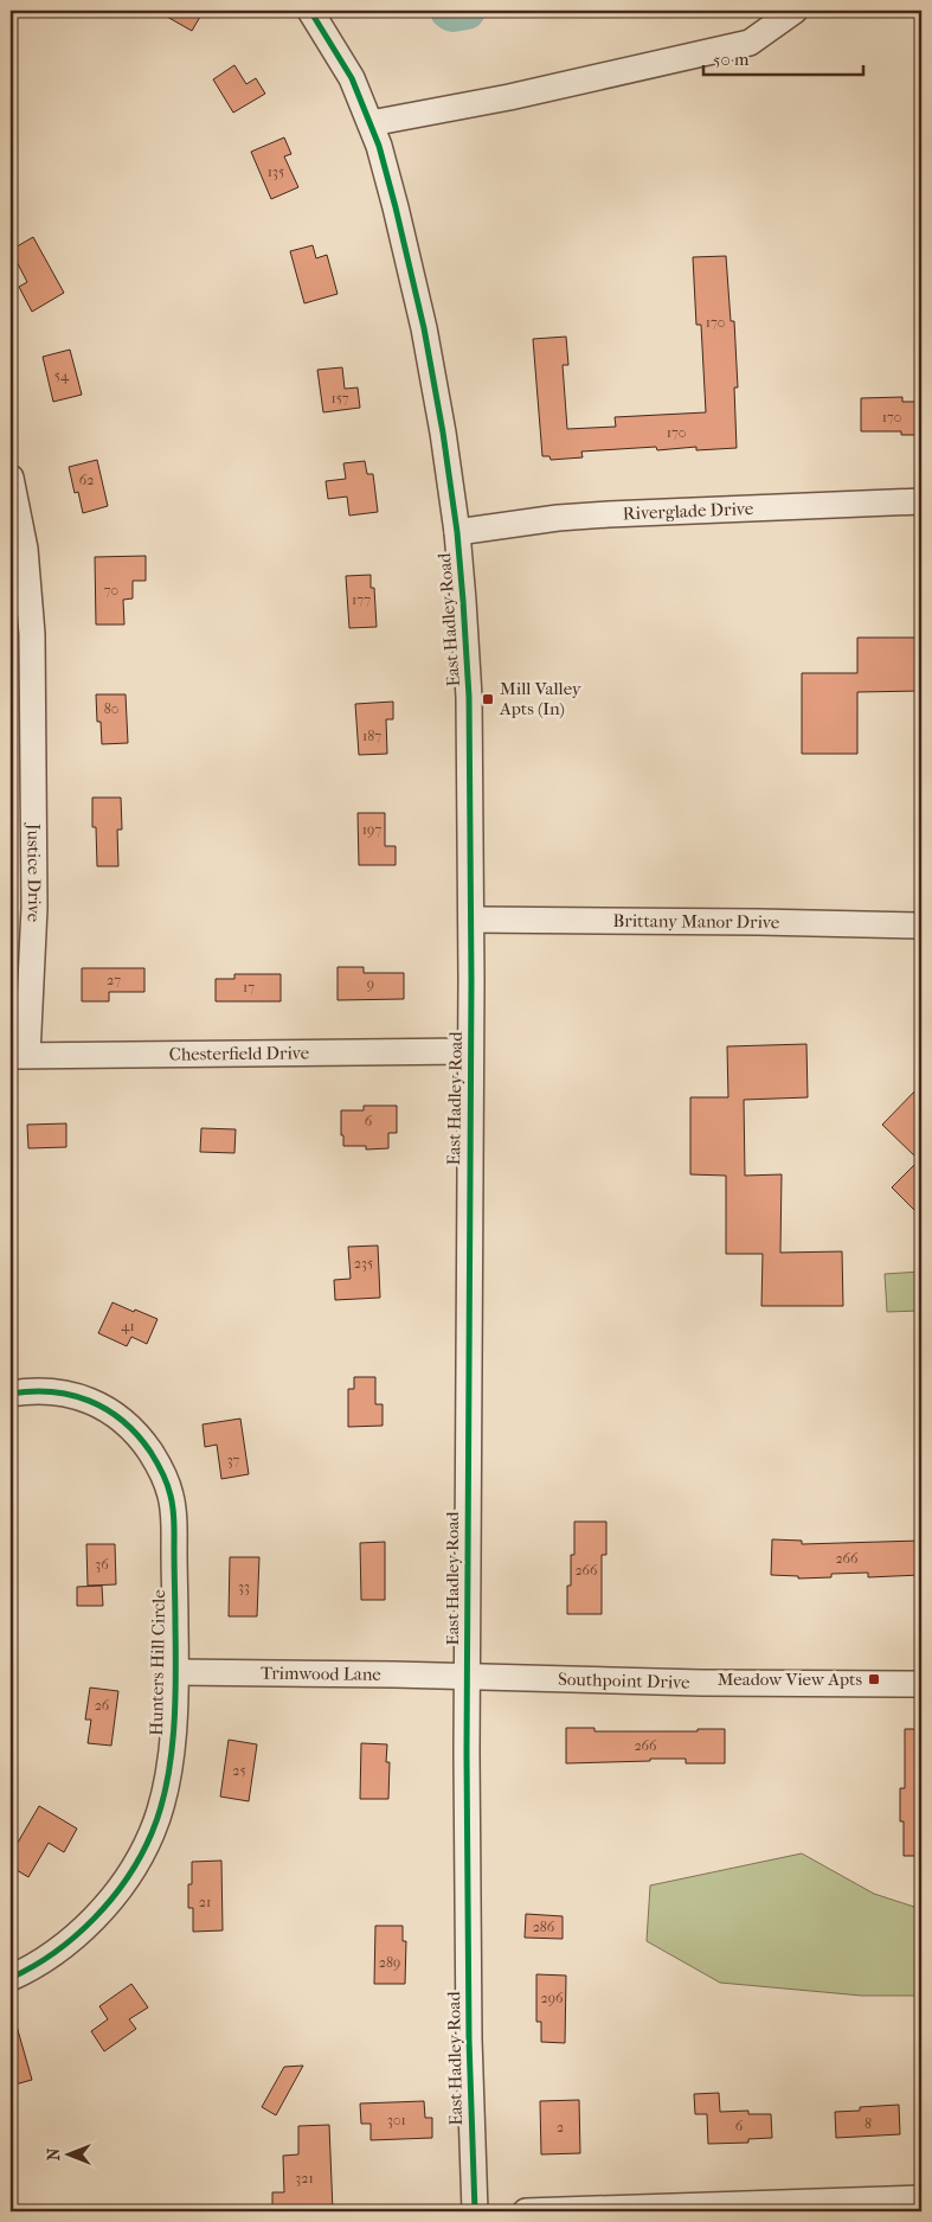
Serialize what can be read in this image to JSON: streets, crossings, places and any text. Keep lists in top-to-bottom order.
{
  "streets": {
    "street": [
      "Riverglade Drive",
      "East Hadley Road",
      "Justice Drive",
      "Brittany Manor Drive",
      "Chesterfield Drive",
      "Hunters Hill Circle",
      "Trimwood Lane",
      "Southpoint Drive"
    ]
  },
  "crossings": [
    ["Riverglade Drive", "East Hadley Road"],
    ["East Hadley Road", "Brittany Manor Drive"],
    ["East Hadley Road", "Chesterfield Drive"],
    ["East Hadley Road", "Trimwood Lane"],
    ["East Hadley Road", "Southpoint Drive"],
    ["Justice Drive", "Chesterfield Drive"],
    ["Hunters Hill Circle", "Trimwood Lane"],
    ["Trimwood Lane", "Southpoint Drive"]
  ],
  "places": {
    "transit": ["Mill Valley Apts (In)", "Meadow View Apts"]
  },
  "house_numbers": [
    "135",
    "170",
    "54",
    "157",
    "170",
    "170",
    "62",
    "70",
    "177",
    "80",
    "187",
    "197",
    "27",
    "9",
    "17",
    "6",
    "235",
    "41",
    "37",
    "266",
    "36",
    "266",
    "33",
    "26",
    "266",
    "25",
    "21",
    "286",
    "289",
    "296",
    "301",
    "8",
    "6",
    "2",
    "321"
  ],
  "scale_bar": "50 m",
  "north": "left"
}
